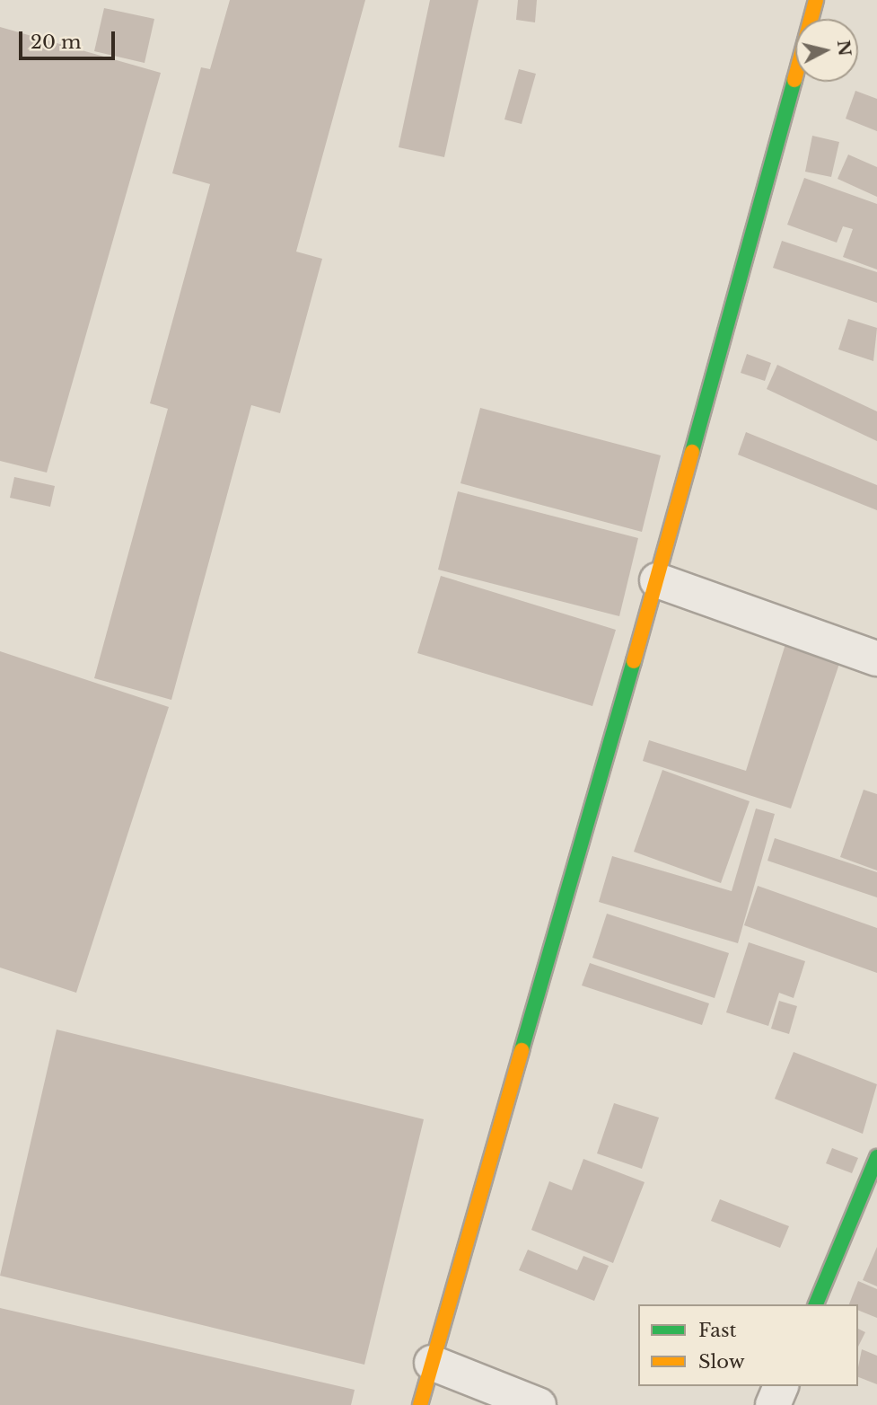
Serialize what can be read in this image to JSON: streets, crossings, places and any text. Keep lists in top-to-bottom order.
{
  "legend": ["Fast", "Slow"],
  "scale_bar": "20 m",
  "north": "right"
}
